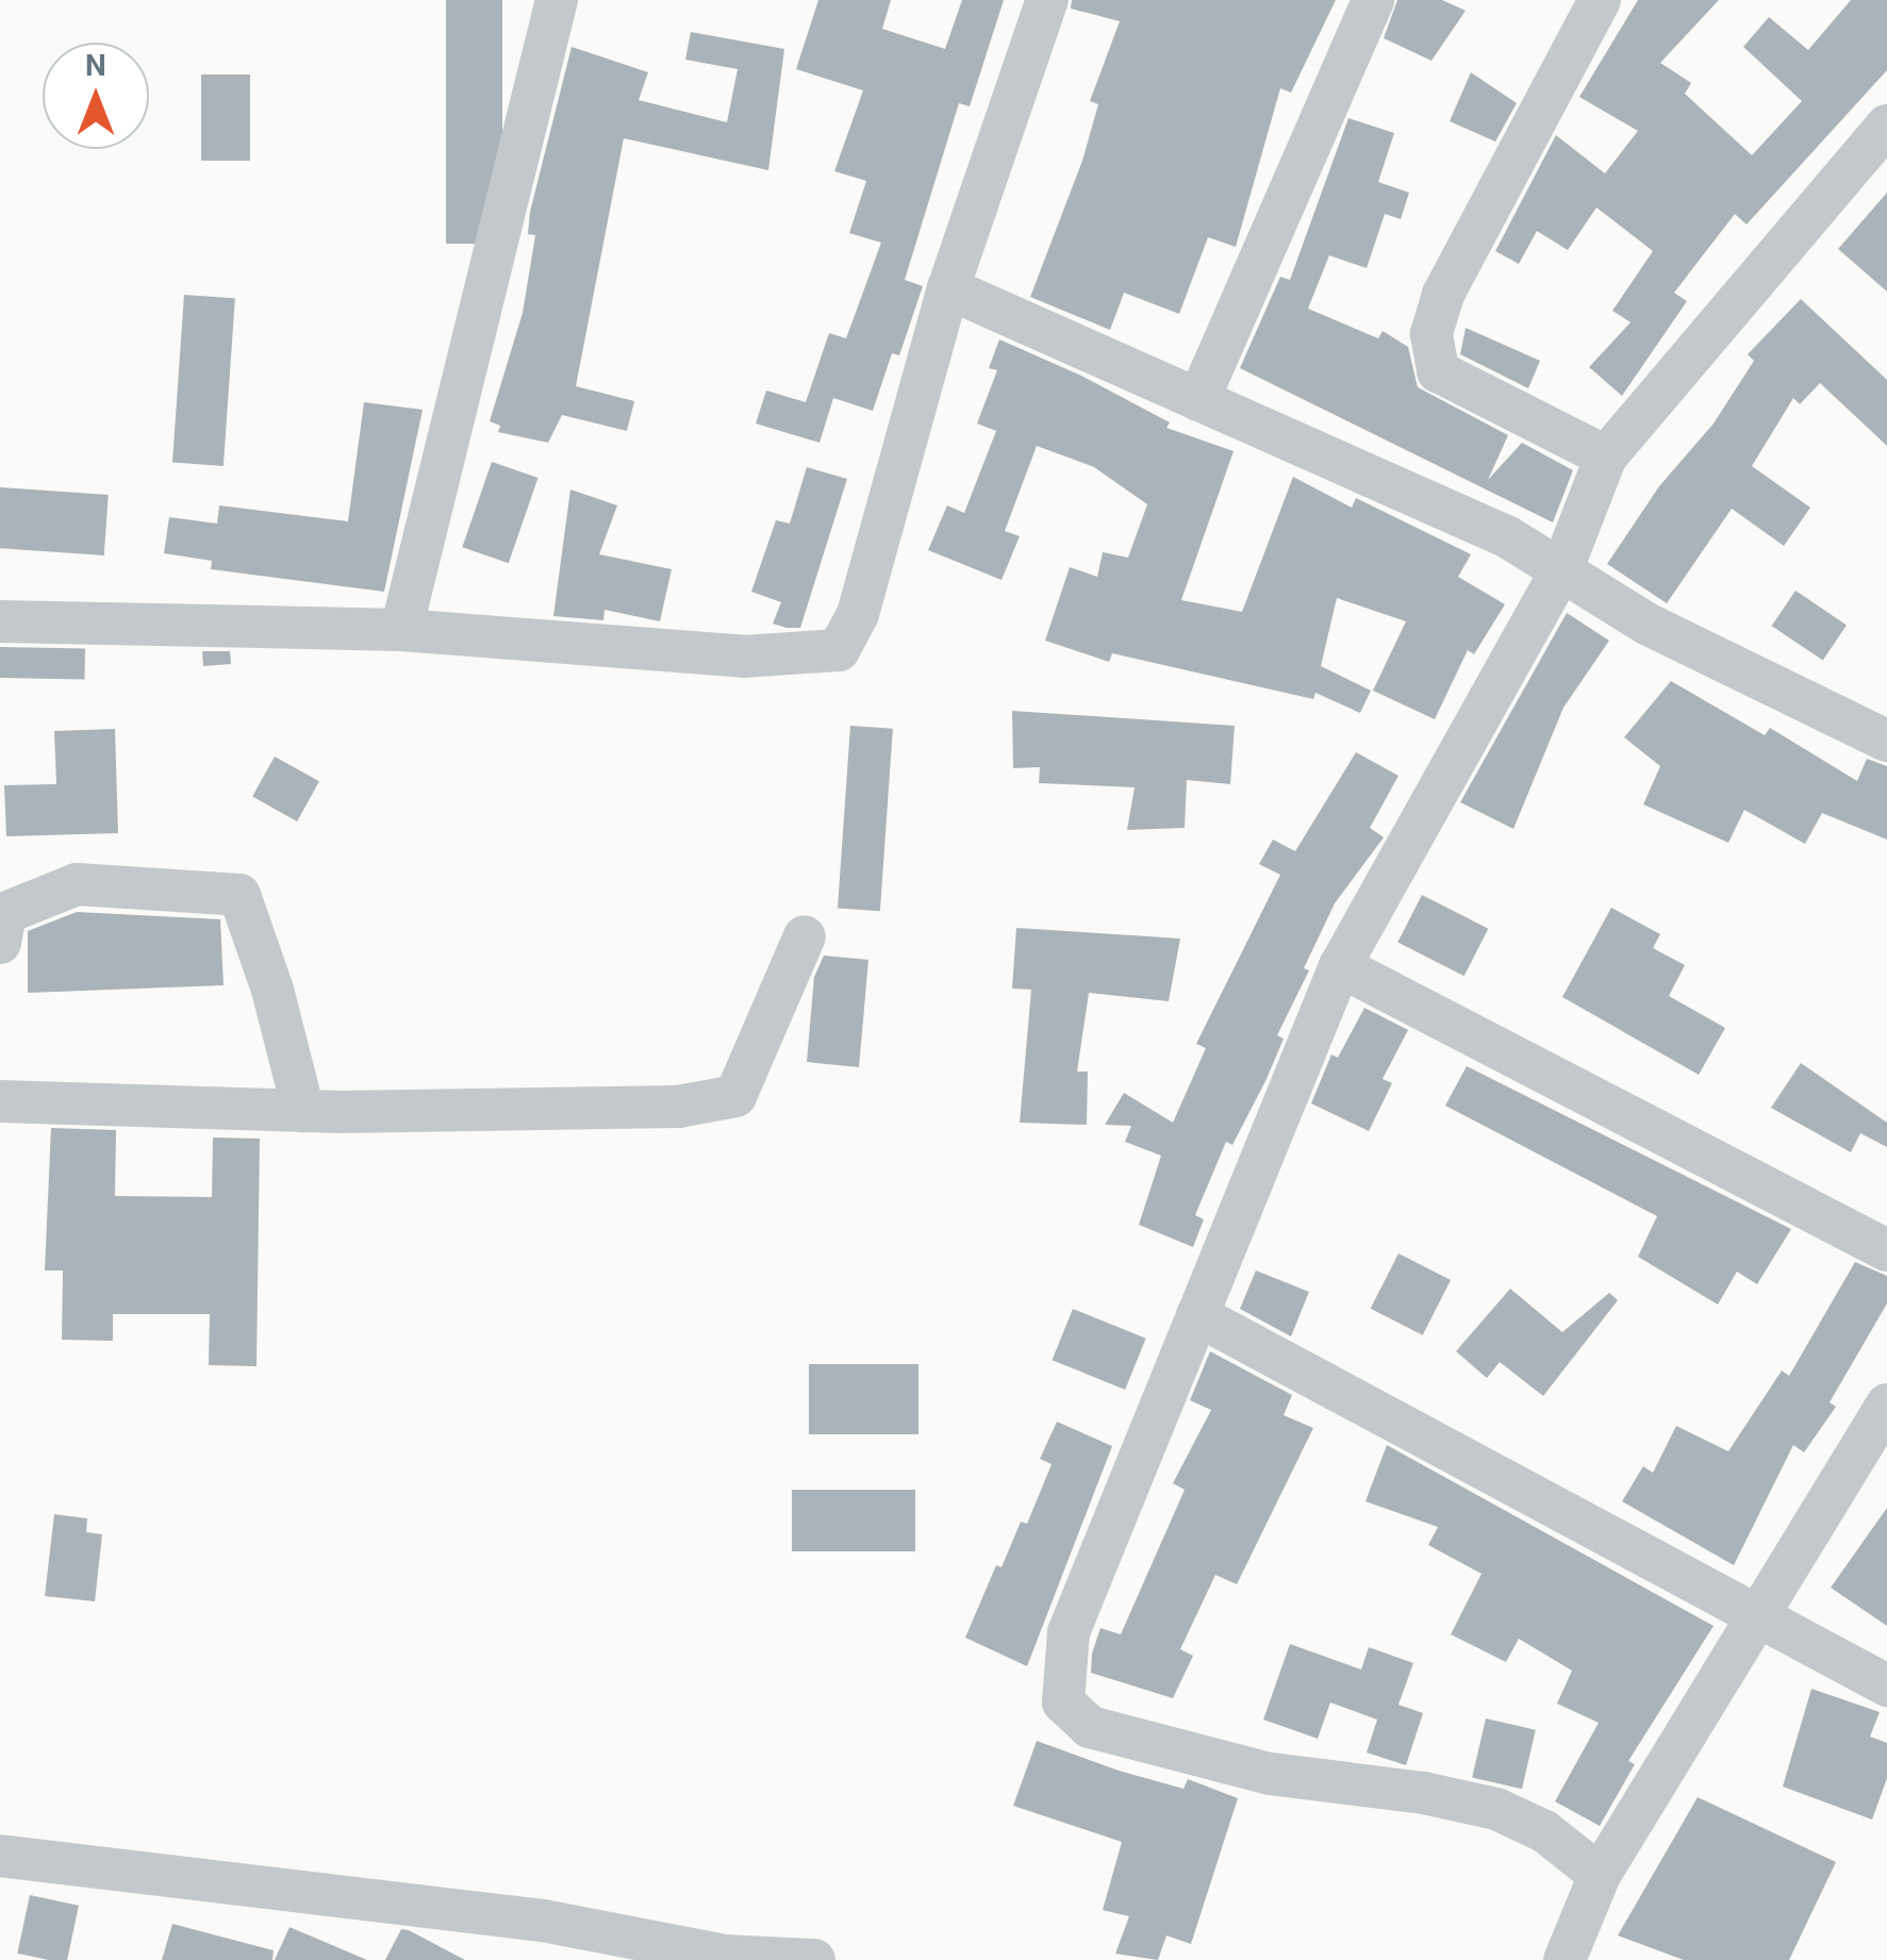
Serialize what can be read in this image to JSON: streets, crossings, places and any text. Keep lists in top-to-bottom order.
{
  "north": "top"
}
